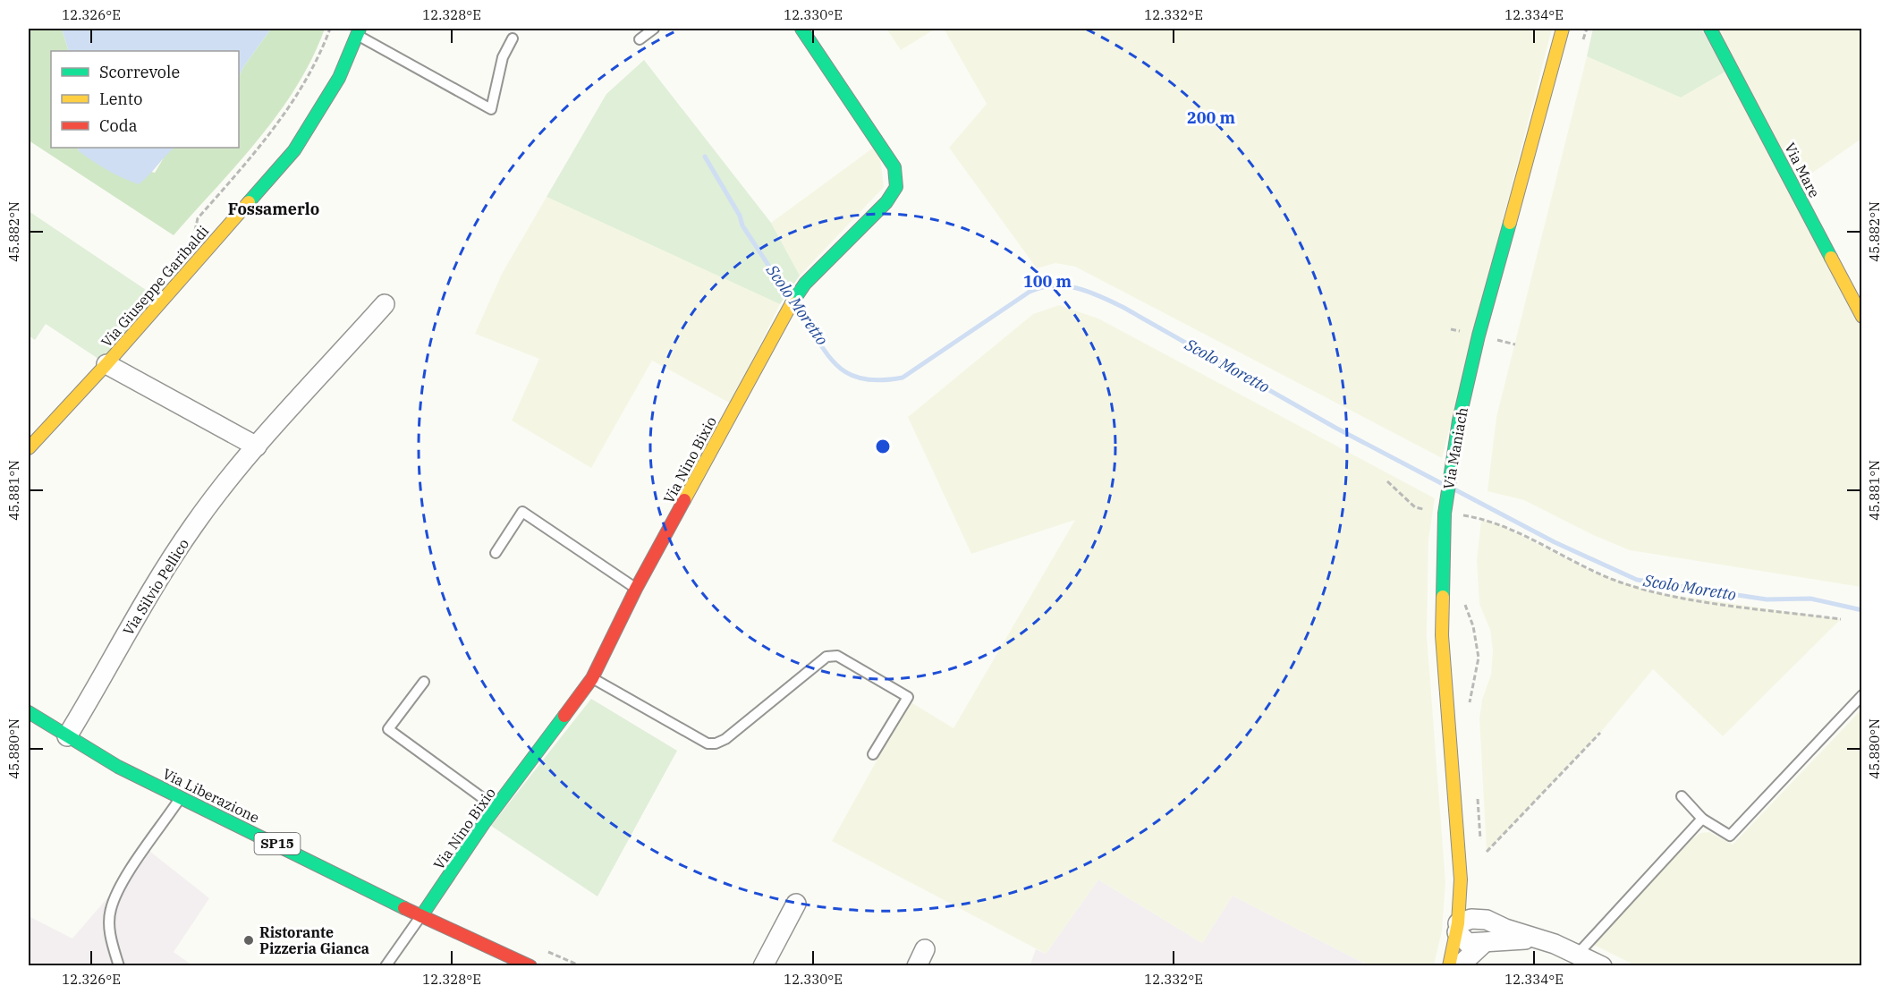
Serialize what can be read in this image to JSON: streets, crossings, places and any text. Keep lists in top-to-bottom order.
{
  "streets": {
    "street": [
      "Via Mare",
      "Via Giuseppe Garibaldi",
      "Via Maniach",
      "Via Nino Bixio",
      "Via Silvio Pellico",
      "Via Liberazione",
      "SP15"
    ]
  },
  "crossings": [
    ["Via Nino Bixio", "Via Liberazione"],
    ["Via Silvio Pellico", "Via Liberazione"]
  ],
  "districts": ["Fossamerlo"],
  "water": ["Scolo Moretto"],
  "places": ["Ristorante Pizzeria Gianca"],
  "legend": ["Scorrevole", "Lento", "Coda"],
  "coordinates": [
    "12.326°E",
    "12.328°E",
    "12.330°E",
    "12.332°E",
    "12.334°E",
    "45.882°N",
    "45.881°N",
    "45.880°N"
  ],
  "rings": ["200 m", "100 m"]
}
